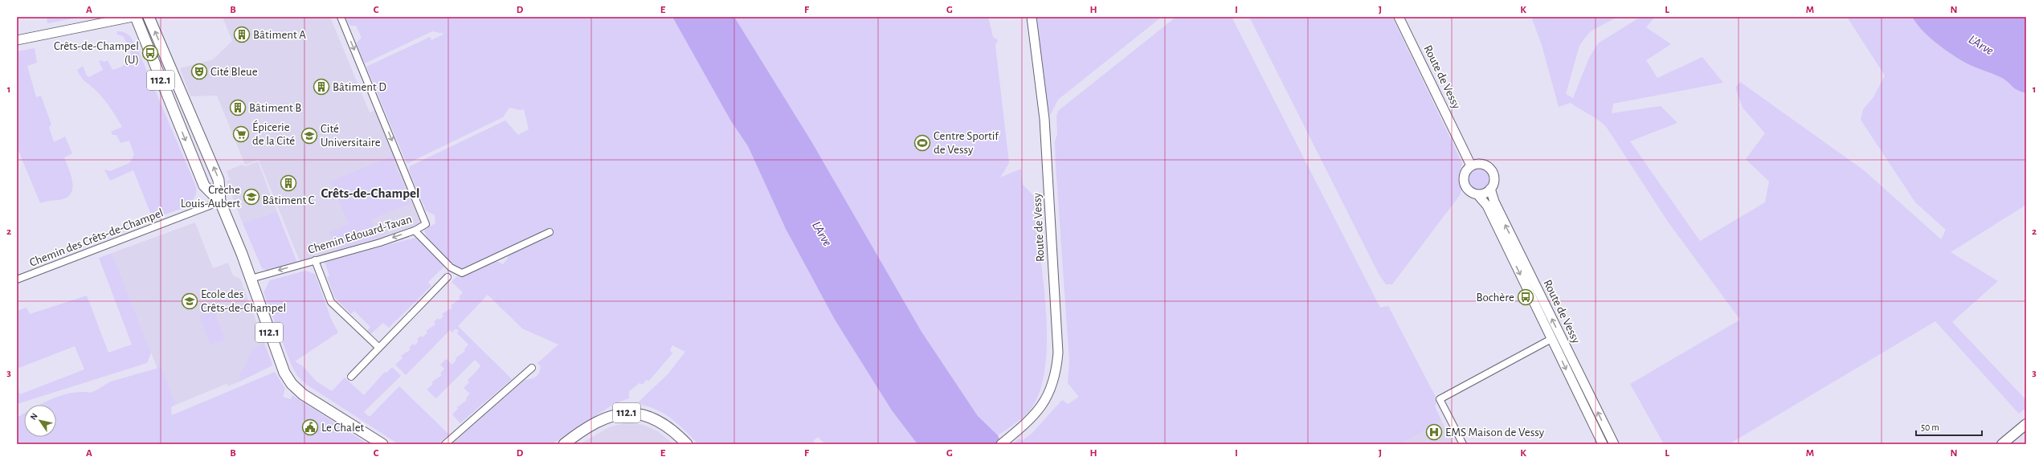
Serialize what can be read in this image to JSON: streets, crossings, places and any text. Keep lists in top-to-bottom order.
{
  "streets": {
    "main road": ["112.1"],
    "street": ["Route de Vessy", "Chemin Edouard-Tavan", "Chemin des Crêts-de-Champel"]
  },
  "crossings": [
    ["112.1", "Chemin Edouard-Tavan"],
    ["112.1", "Chemin des Crêts-de-Champel"]
  ],
  "districts": ["Crêts-de-Champel"],
  "water": ["L'Arve"],
  "places": {
    "building": [
      "Bâtiment A",
      "Bâtiment D",
      "Bâtiment B",
      "Bâtiment C"
    ],
    "bus stop": ["Crêts-de-Champel (U)", "Bochère"],
    "theatre": ["Cité Bleue"],
    "supermarket": ["Épicerie de la Cité"],
    "school or university": ["Cité Universitaire", "Crèche Louis-Aubert", "Ecole des Crêts-de-Champel"],
    "sports": ["Centre Sportif de Vessy"],
    "public building": ["Le Chalet"],
    "hospital": ["EMS Maison de Vessy"]
  },
  "scale_bar": "50 m",
  "north": "top left",
  "grid": {
    "columns": [
      "A",
      "B",
      "C",
      "D",
      "E",
      "F",
      "G",
      "H",
      "I",
      "J",
      "K",
      "L",
      "M",
      "N"
    ],
    "rows": ["1", "2", "3"]
  }
}
